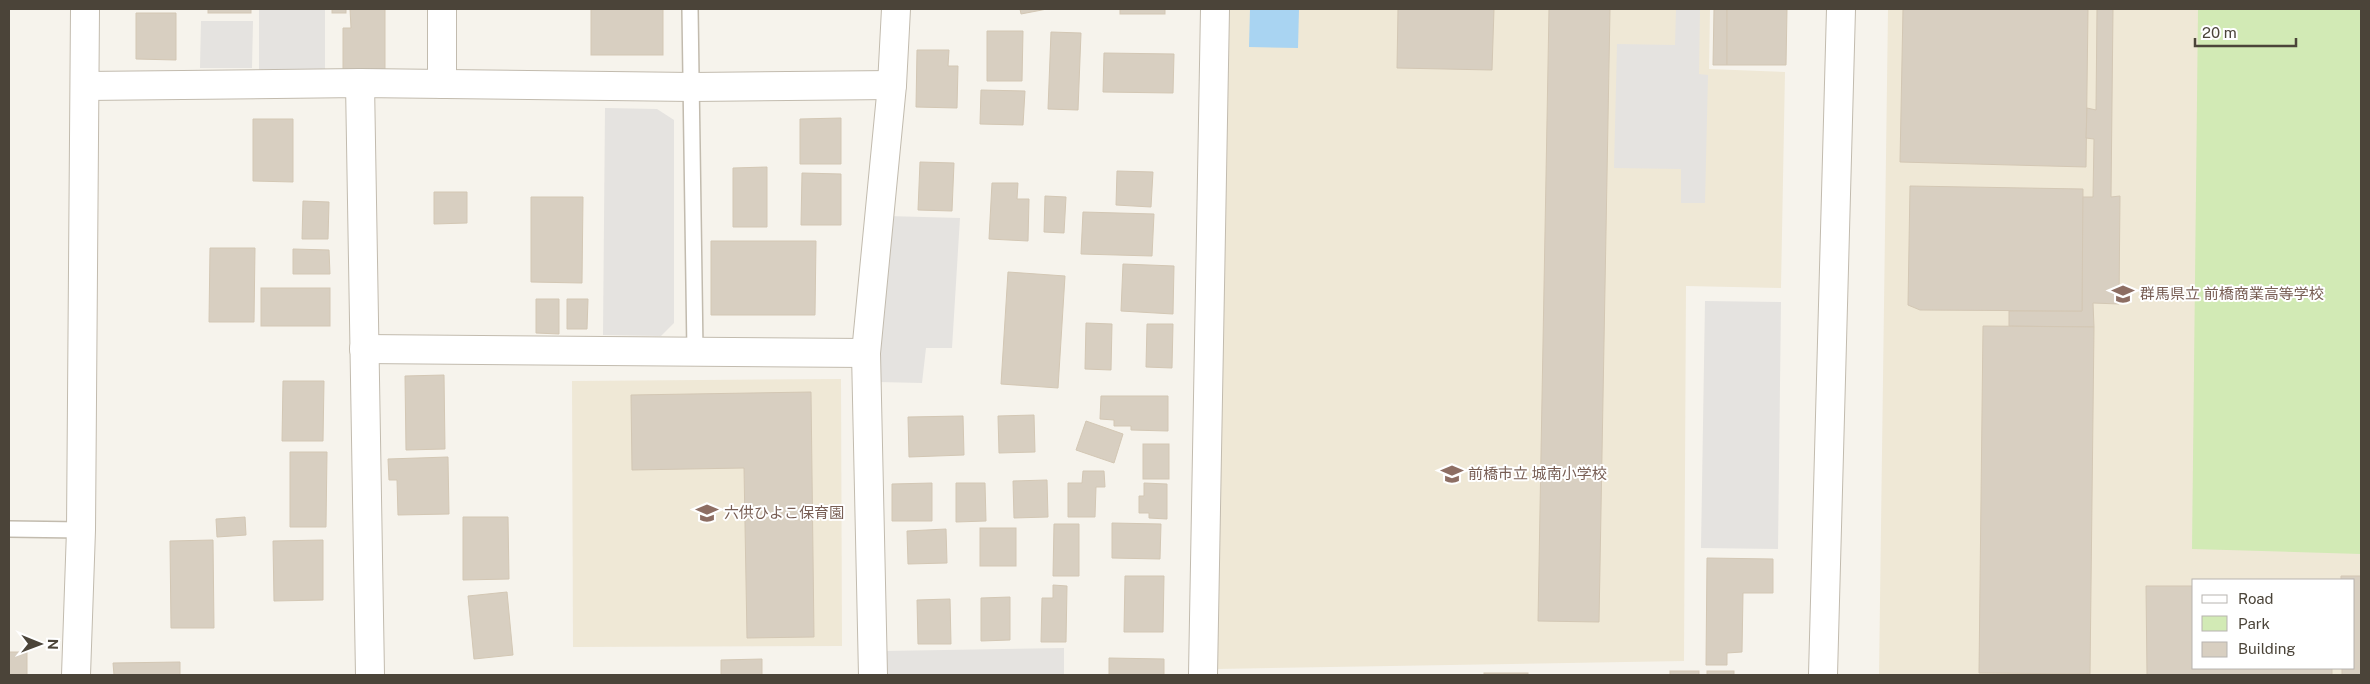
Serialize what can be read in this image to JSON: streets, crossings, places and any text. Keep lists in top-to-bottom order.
{
  "places": {
    "school or university": ["群馬県立 前橋商業高等学校", "前橋市立 城南小学校", "六供ひよこ保育園"]
  },
  "legend": ["Road", "Park", "Building"],
  "scale_bar": "20 m",
  "north": "right"
}
